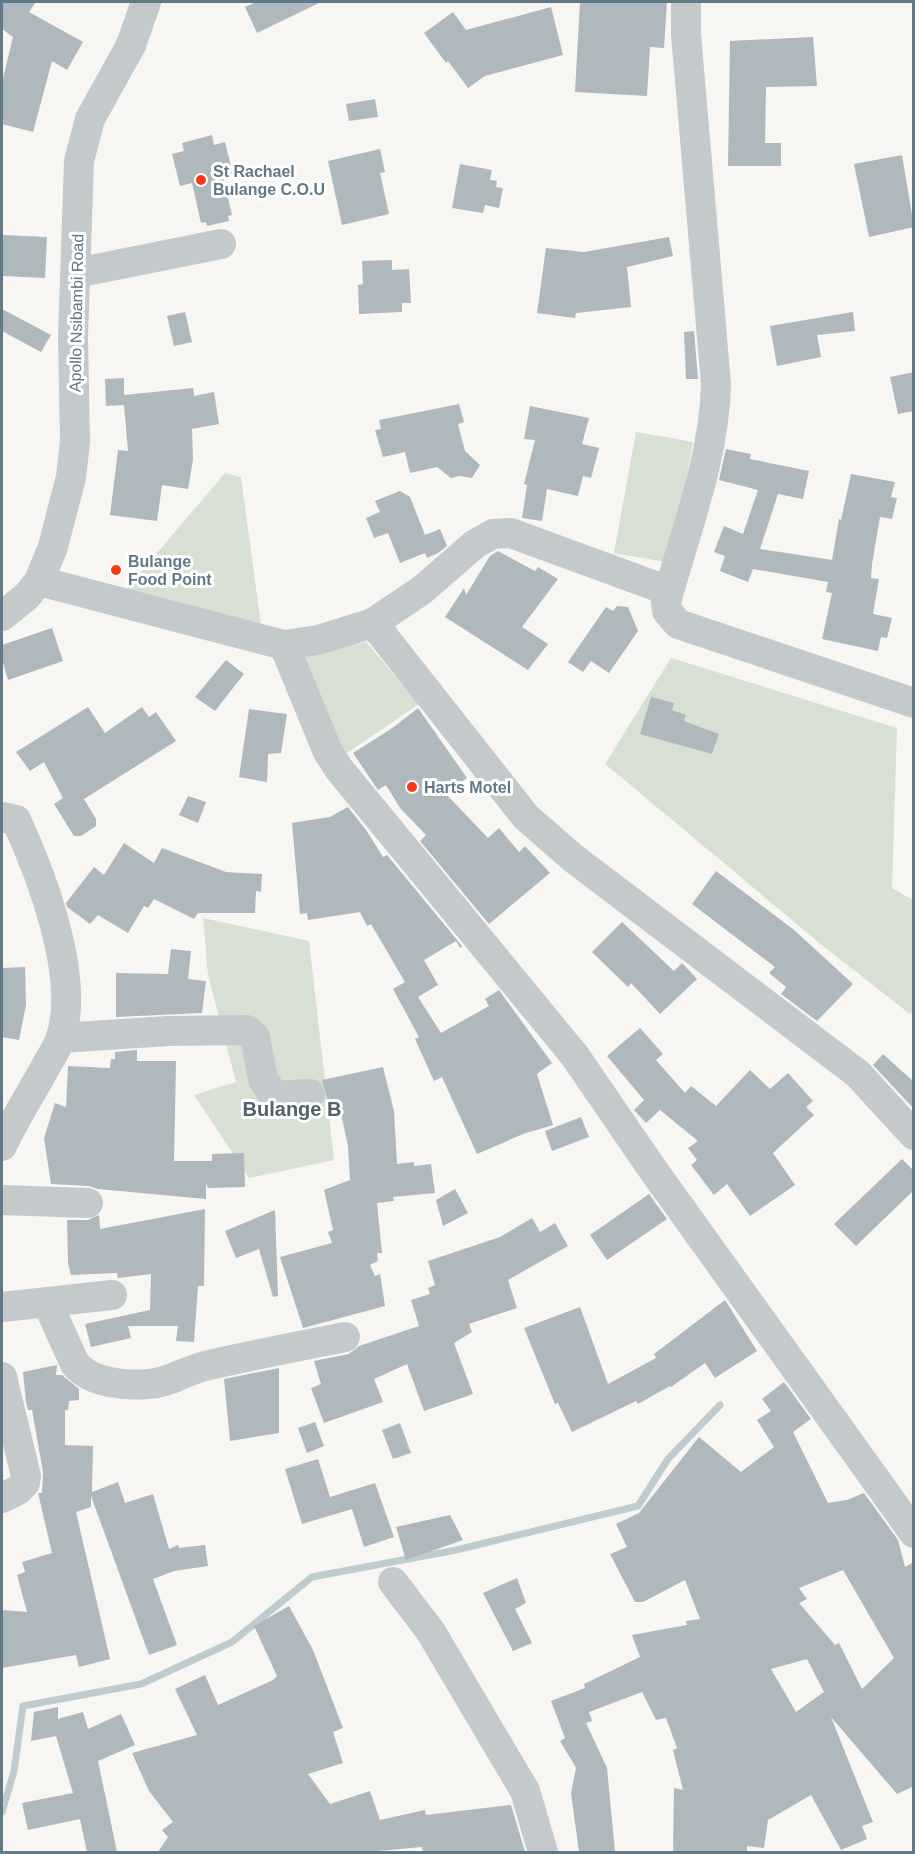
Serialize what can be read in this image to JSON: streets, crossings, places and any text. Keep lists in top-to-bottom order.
{
  "streets": {
    "street": ["Apollo Nsibambi Road"]
  },
  "districts": ["Bulange B"],
  "places": ["St Rachael Bulange C.O.U", "Bulange Food Point", "Harts Motel"]
}
